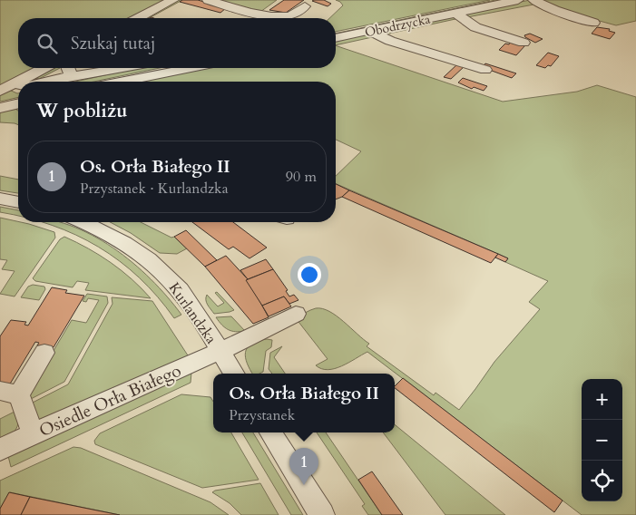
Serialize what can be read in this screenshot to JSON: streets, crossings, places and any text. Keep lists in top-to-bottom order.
{
  "streets": {
    "street": ["Obodrzycka", "Kurlandzka", "Osiedle Orła Białego"]
  },
  "crossings": [
    ["Kurlandzka", "Osiedle Orła Białego"]
  ],
  "page": {
    "search": "Szukaj tutaj",
    "heading": "W pobliżu",
    "list": [
      {
        "mark": "1",
        "name": "Os. Orła Białego II",
        "note": "Przystanek · Kurlandzka",
        "value": "90 m"
      }
    ],
    "popup": ["Os. Orła Białego II", "Przystanek"],
    "map_buttons": ["+", "−"],
    "pins": "1"
  }
}
